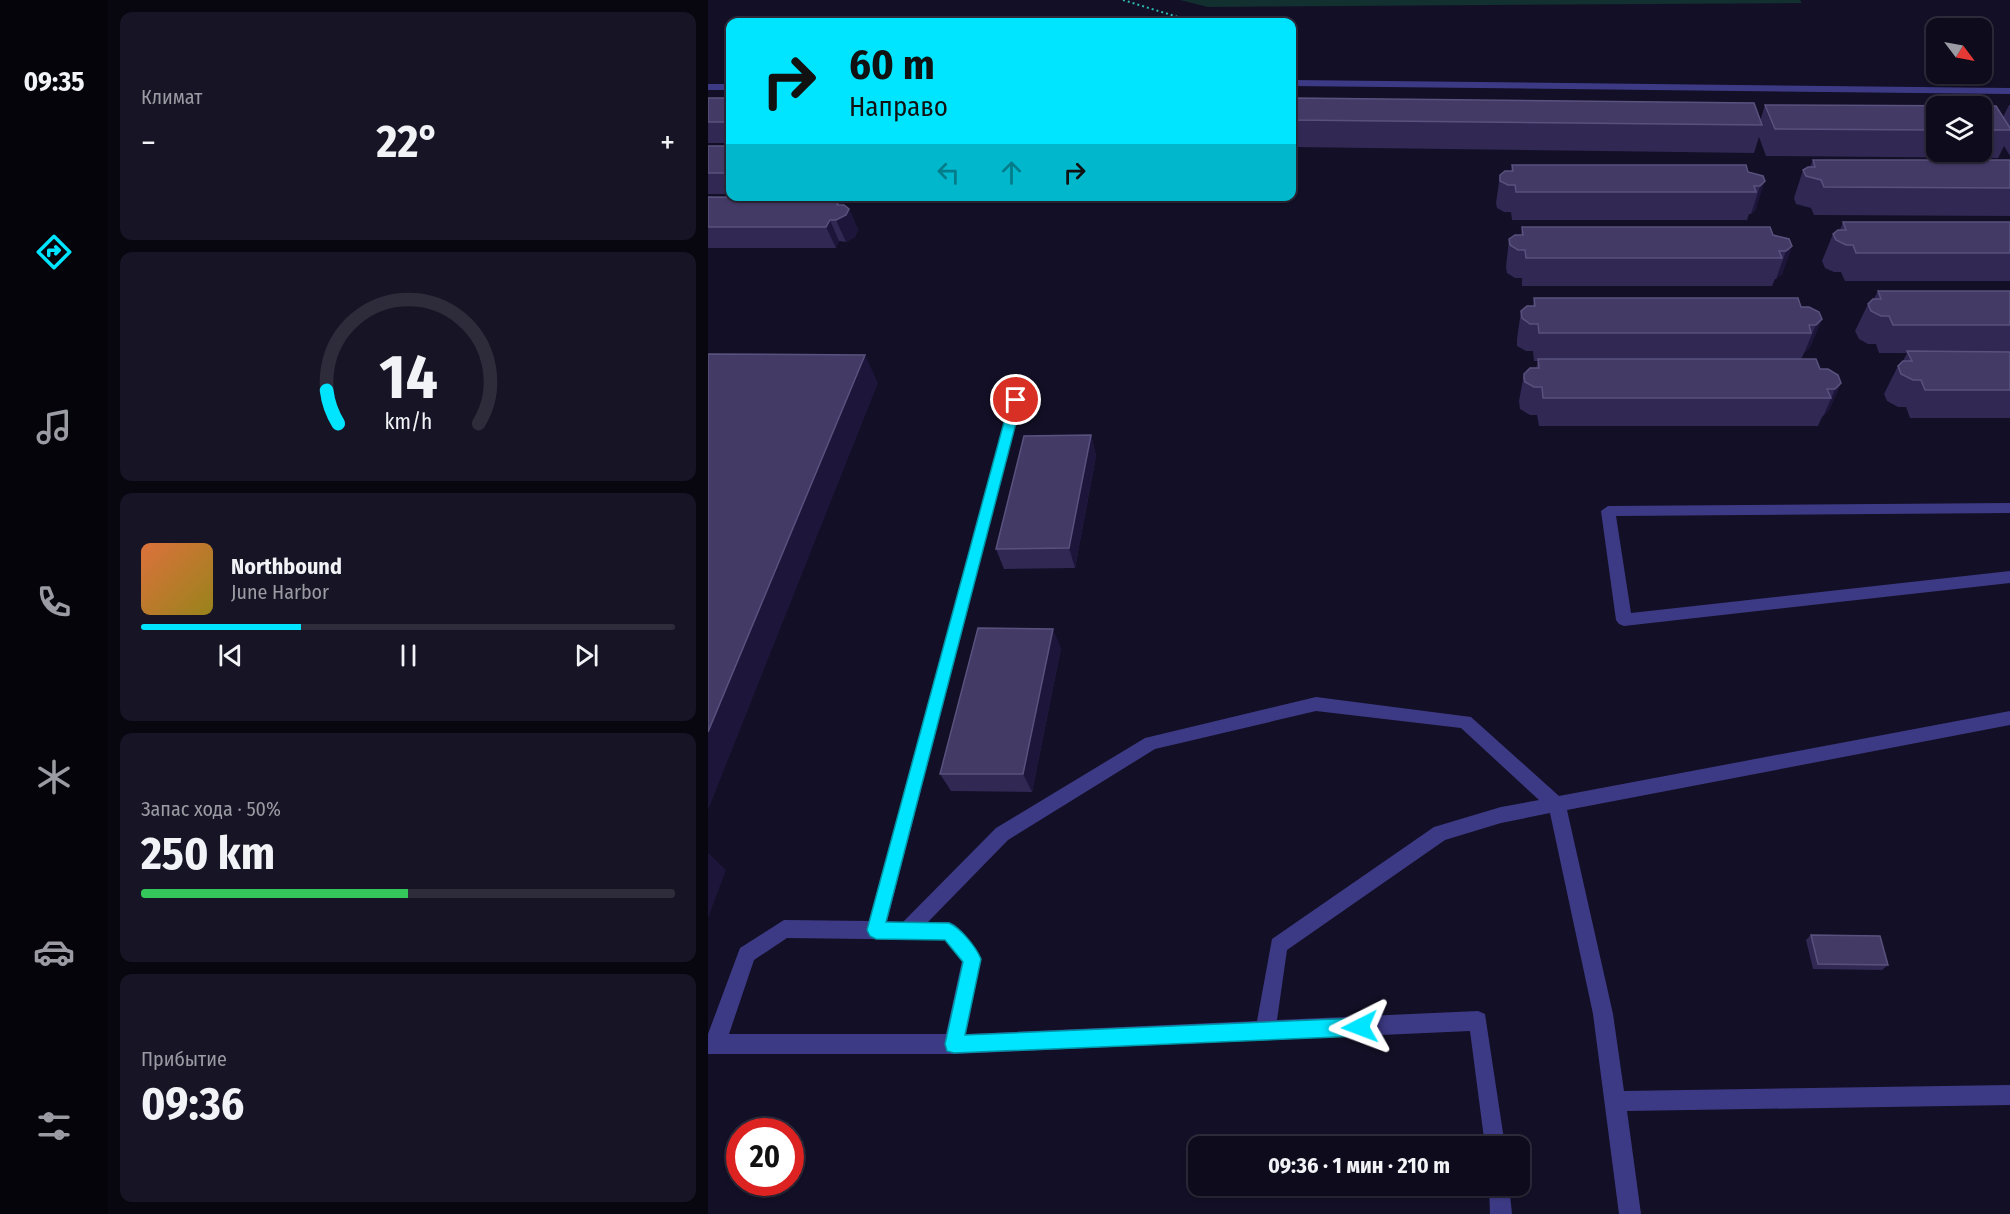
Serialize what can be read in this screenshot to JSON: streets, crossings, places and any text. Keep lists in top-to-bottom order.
{
  "north": "bottom right",
  "page": {
    "tabs": "09:35",
    "tile": [
      "Климат",
      ["Запас хода · 50%", "250 km"],
      ["Прибытие", "09:36"]
    ],
    "turn": ["60 m", "Направо"],
    "heat": ["−", "22°", "+"],
    "song": ["Northbound", "June Harbor"],
    "limit": "20",
    "trip": "09:36 · 1 мин · 210 m",
    "gauge": ["14", "km/h"]
  }
}
